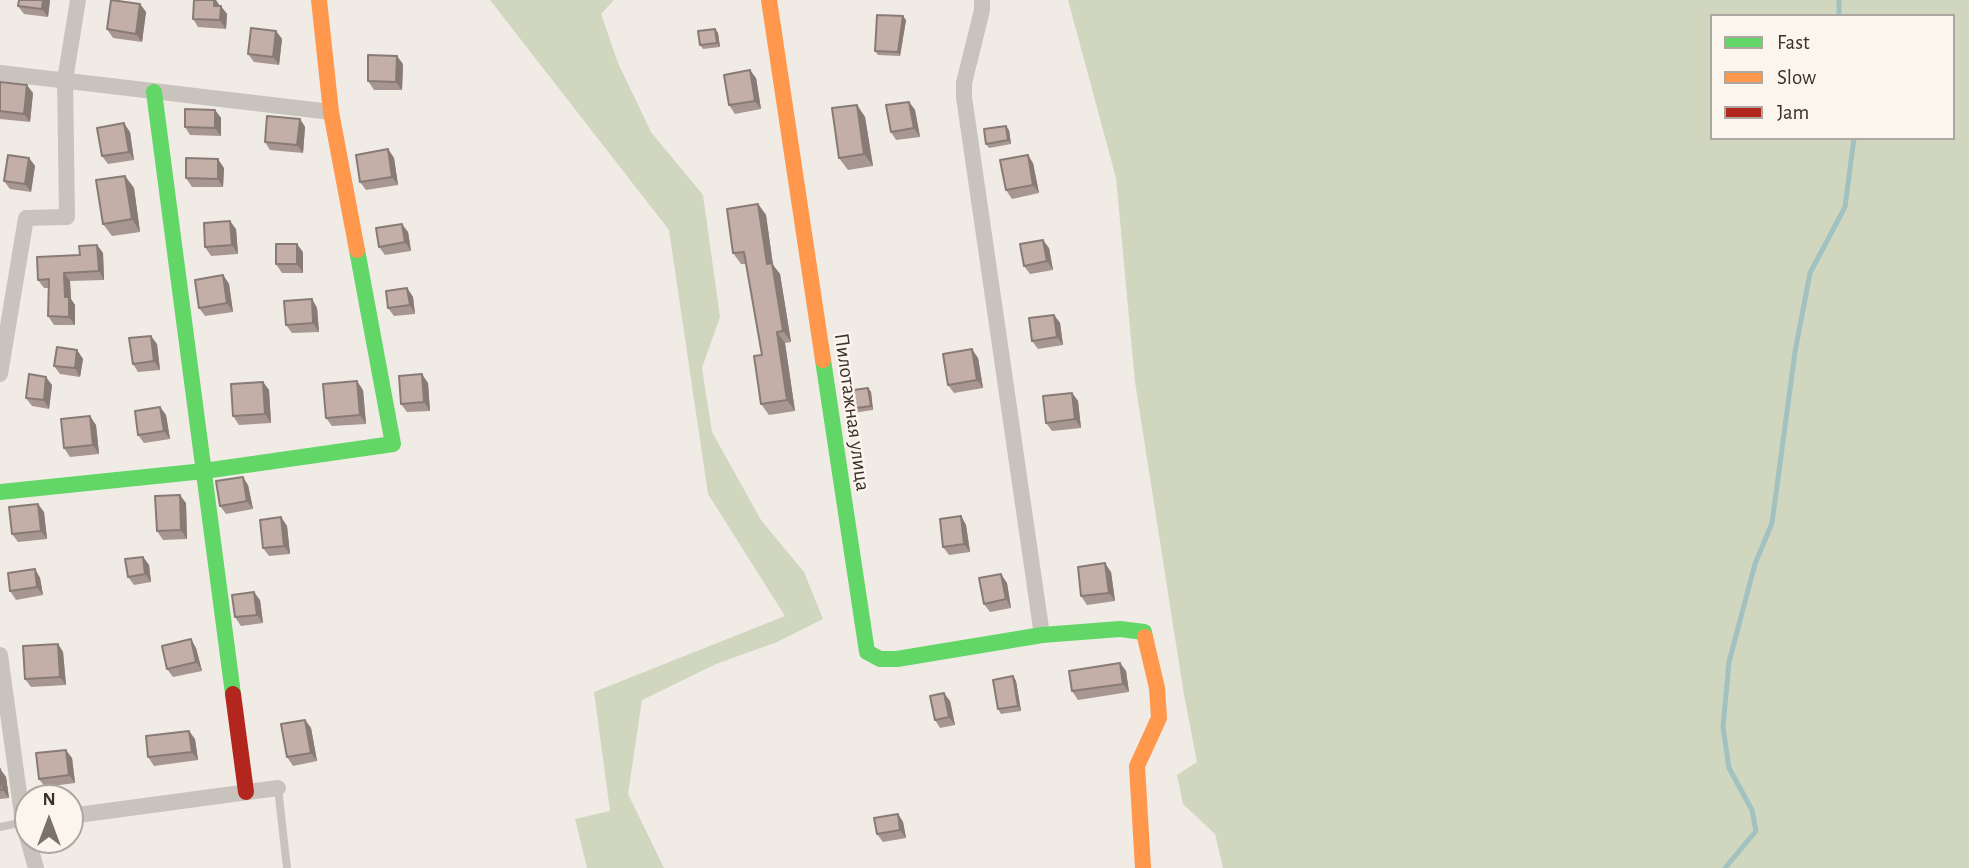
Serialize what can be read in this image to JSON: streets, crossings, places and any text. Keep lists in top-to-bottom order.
{
  "streets": {
    "street": ["Пилотажная улица"]
  },
  "legend": ["Fast", "Slow", "Jam"],
  "north": "top"
}
